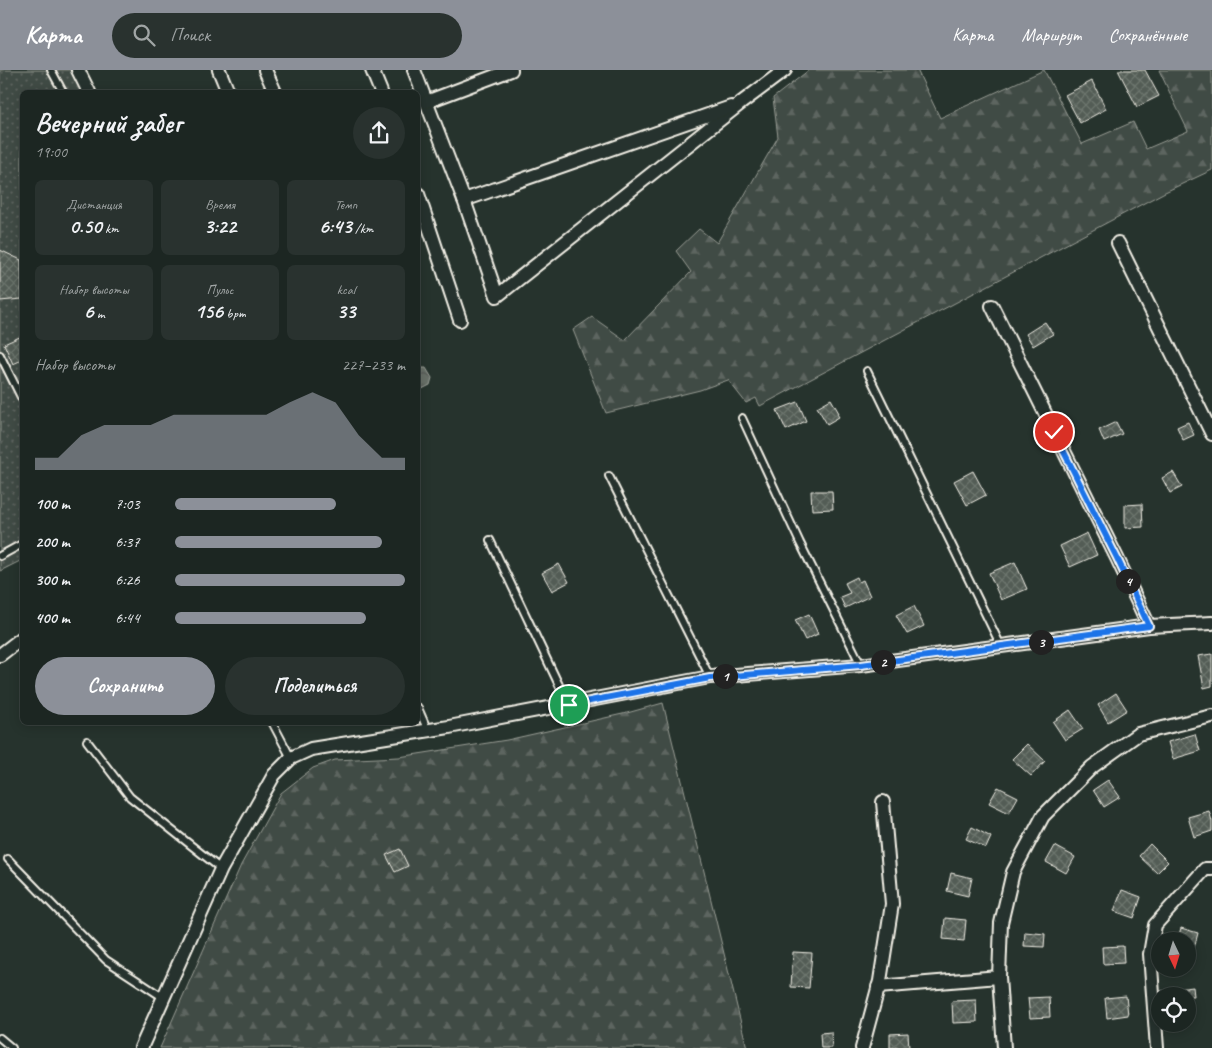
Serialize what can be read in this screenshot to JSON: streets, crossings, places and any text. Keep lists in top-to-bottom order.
{
  "north": "bottom",
  "page": {
    "header": "Карта",
    "search": "Поиск",
    "nav": ["Карта", "Маршрут", "Сохранённые"],
    "heading": ["Вечерний забег", "19:00"],
    "stats": [
      ["Дистанция", "0.50 km"],
      ["Время", "3:22"],
      ["Темп", "6:43 /km"],
      ["Набор высоты", "6 m"],
      ["Пульс", "156 bpm"],
      ["kcal", "33"]
    ],
    "chart": ["Набор высоты", "227–233 m"],
    "list": [
      {
        "name": "100 m",
        "note": "7:03"
      },
      {
        "name": "200 m",
        "note": "6:37"
      },
      {
        "name": "300 m",
        "note": "6:26"
      },
      {
        "name": "400 m",
        "note": "6:44"
      }
    ],
    "pins": [
      "4",
      "3",
      "2",
      "1"
    ],
    "buttons": ["Сохранить", "Поделиться"]
  }
}
